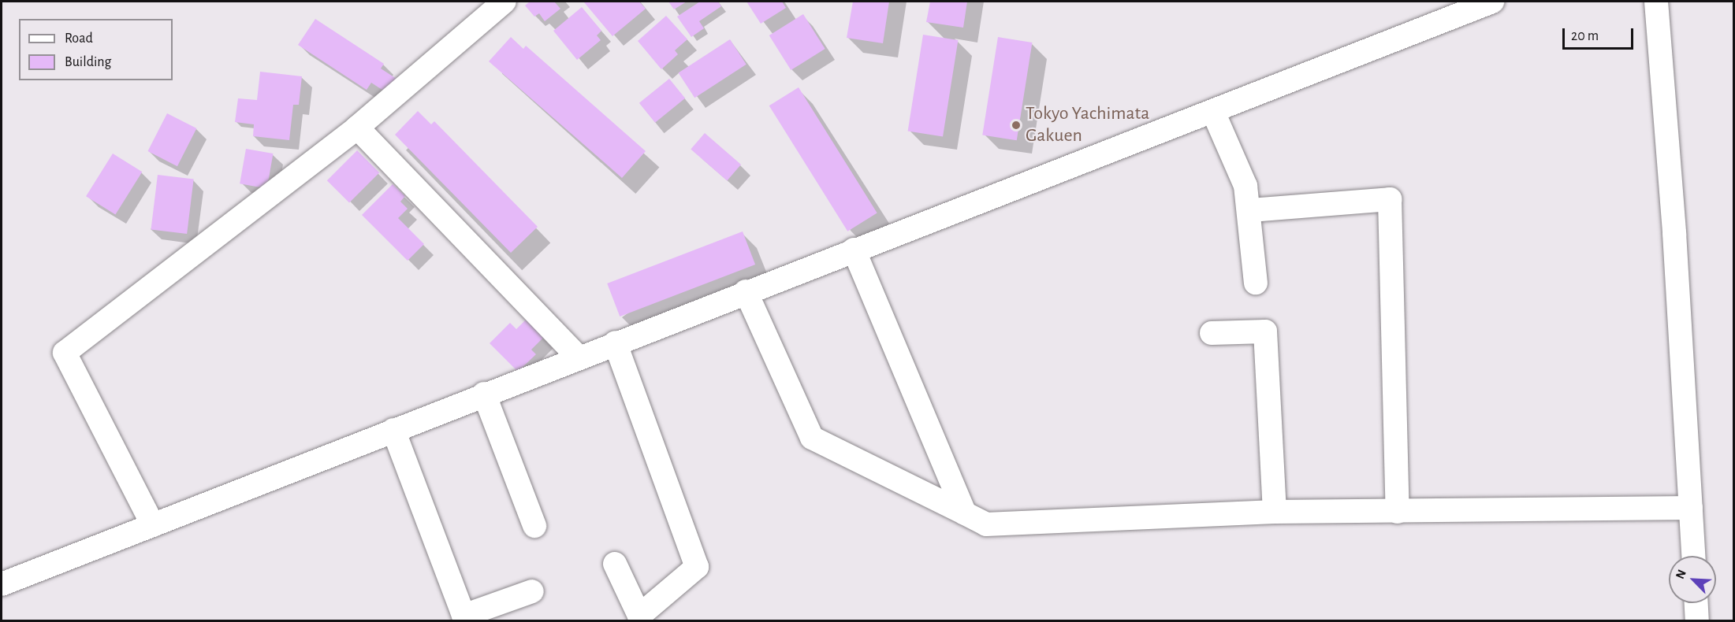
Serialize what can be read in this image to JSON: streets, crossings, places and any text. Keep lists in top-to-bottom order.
{
  "places": ["Tokyo Yachimata Gakuen"],
  "legend": ["Road", "Building"],
  "scale_bar": "20 m",
  "north": "top left"
}
